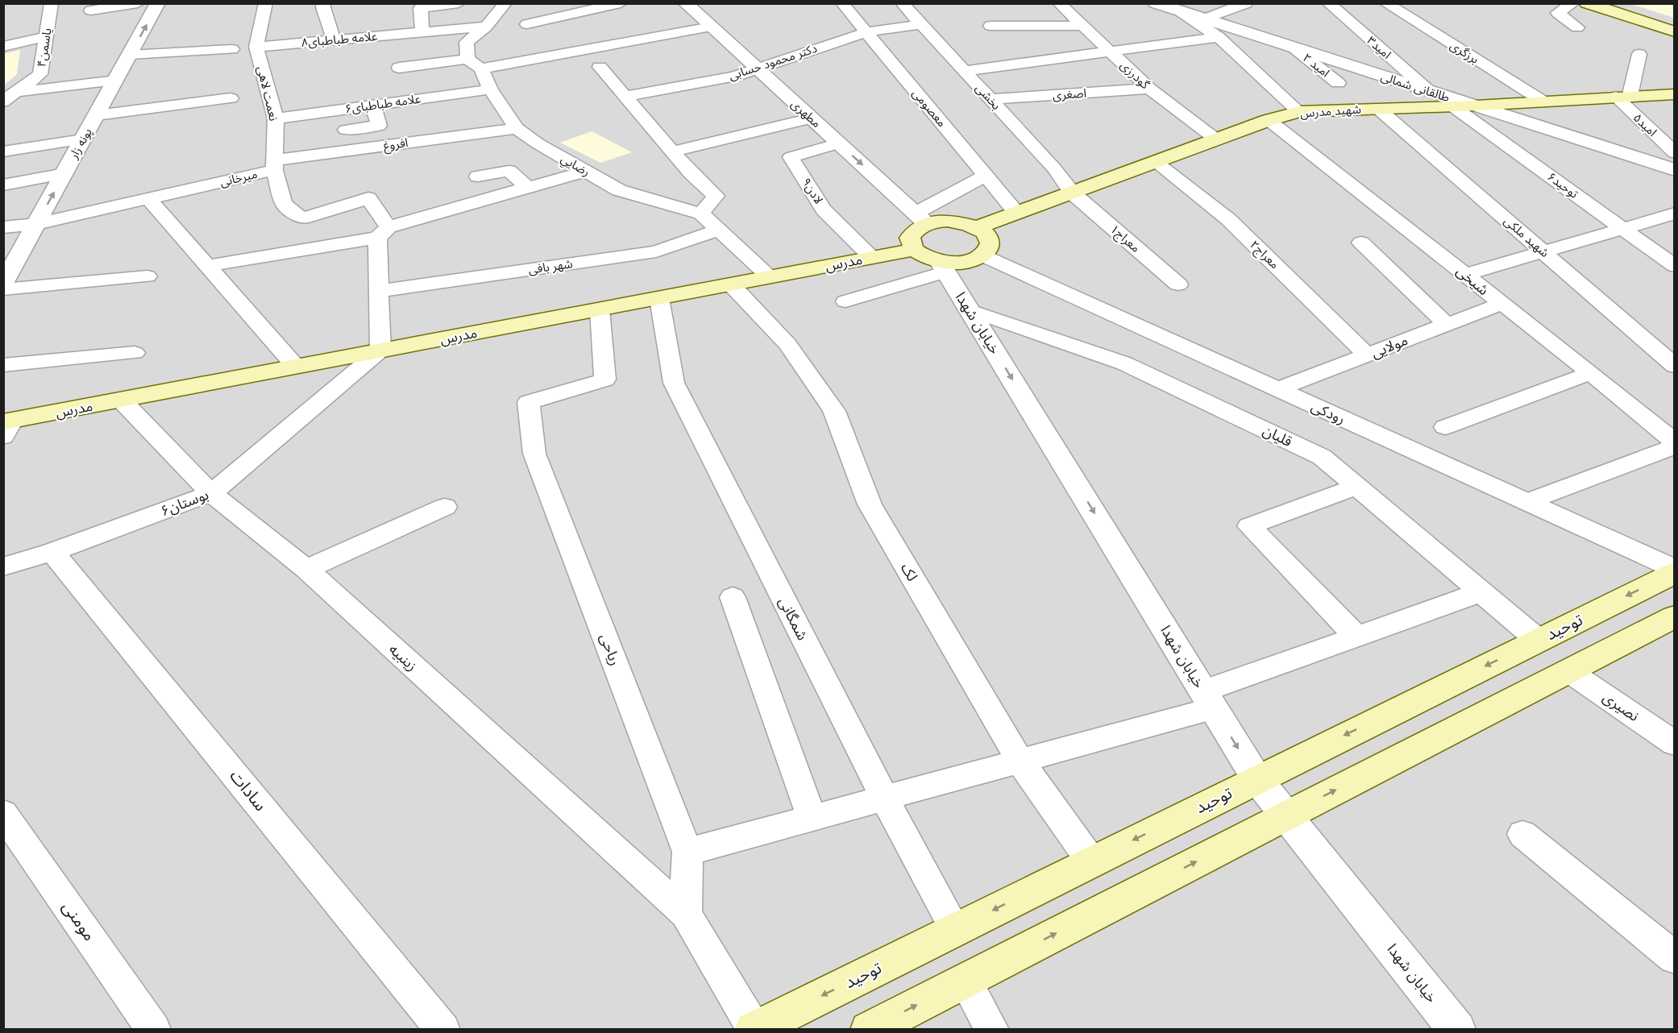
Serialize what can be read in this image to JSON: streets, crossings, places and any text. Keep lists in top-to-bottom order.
{
  "streets": {
    "main road": ["شهید مدرس", "مدرس", "توحید"],
    "street": [
      "علامه طباطبای۸",
      "یاسمن۴",
      "امید۳",
      "برزگری",
      "دکتر محمود حسابی",
      "امید ۲",
      "گودرزی",
      "طالقانی شمالی",
      "نعمت لاهی",
      "اصغری",
      "بخشی",
      "علامه طباطبای۶",
      "معصومی",
      "مطهری",
      "امید۵",
      "پونه زار",
      "افروغ",
      "رضایي",
      "میرخانی",
      "توحید۶",
      "لادن۹",
      "شهید ملکی",
      "معراج۱",
      "معراج۲",
      "شهر بافی",
      "شیخی",
      "خیابان شهدا",
      "مولایی",
      "رودکی",
      "قلیان",
      "بوستان۶",
      "لک",
      "شمگانی",
      "ریاحی",
      "زینبیه",
      "نصیری",
      "سادات",
      "مومنی"
    ]
  },
  "crossings": [
    ["علامه طباطبای۸", "نعمت لاهی"],
    ["امید۳", "طالقانی شمالی"],
    ["برزگری", "شهید مدرس"],
    ["دکتر محمود حسابی", "بخشی"],
    ["دکتر محمود حسابی", "معصومی"],
    ["دکتر محمود حسابی", "مطهری"],
    ["امید ۲", "طالقانی شمالی"],
    ["گودرزی", "اصغری"],
    ["گودرزی", "شهید مدرس"],
    ["طالقانی شمالی", "شهید مدرس"],
    ["نعمت لاهی", "علامه طباطبای۶"],
    ["نعمت لاهی", "افروغ"],
    ["نعمت لاهی", "میرخانی"],
    ["اصغری", "بخشی"],
    ["بخشی", "شهید مدرس"],
    ["بخشی", "معراج۱"],
    ["علامه طباطبای۶", "رضایي"],
    ["معصومی", "شهید مدرس"],
    ["شهید مدرس", "امید۵"],
    ["شهید مدرس", "توحید۶"],
    ["شهید مدرس", "شهید ملکی"],
    ["شهید مدرس", "معراج۱"],
    ["شهید مدرس", "معراج۲"],
    ["شهید مدرس", "شیخی"],
    ["مطهری", "لادن۹"],
    ["پونه زار", "میرخانی"],
    ["افروغ", "رضایي"],
    ["افروغ", "میرخانی"],
    ["رضایي", "مدرس"],
    ["رضایي", "شهر بافی"],
    ["لادن۹", "مدرس"],
    ["معراج۲", "مولایی"],
    ["مدرس", "بوستان۶"],
    ["مدرس", "لک"],
    ["مدرس", "شمگانی"],
    ["مدرس", "ریاحی"],
    ["مدرس", "زینبیه"],
    ["شیخی", "مولایی"],
    ["خیابان شهدا", "قلیان"],
    ["خیابان شهدا", "توحید"],
    ["مولایی", "رودکی"],
    ["رودکی", "توحید"],
    ["قلیان", "توحید"],
    ["بوستان۶", "زینبیه"],
    ["بوستان۶", "سادات"],
    ["لک", "توحید"],
    ["شمگانی", "توحید"],
    ["ریاحی", "زینبیه"]
  ],
  "one_way": ["مطهری", "پونه زار", "خیابان شهدا"]
}
